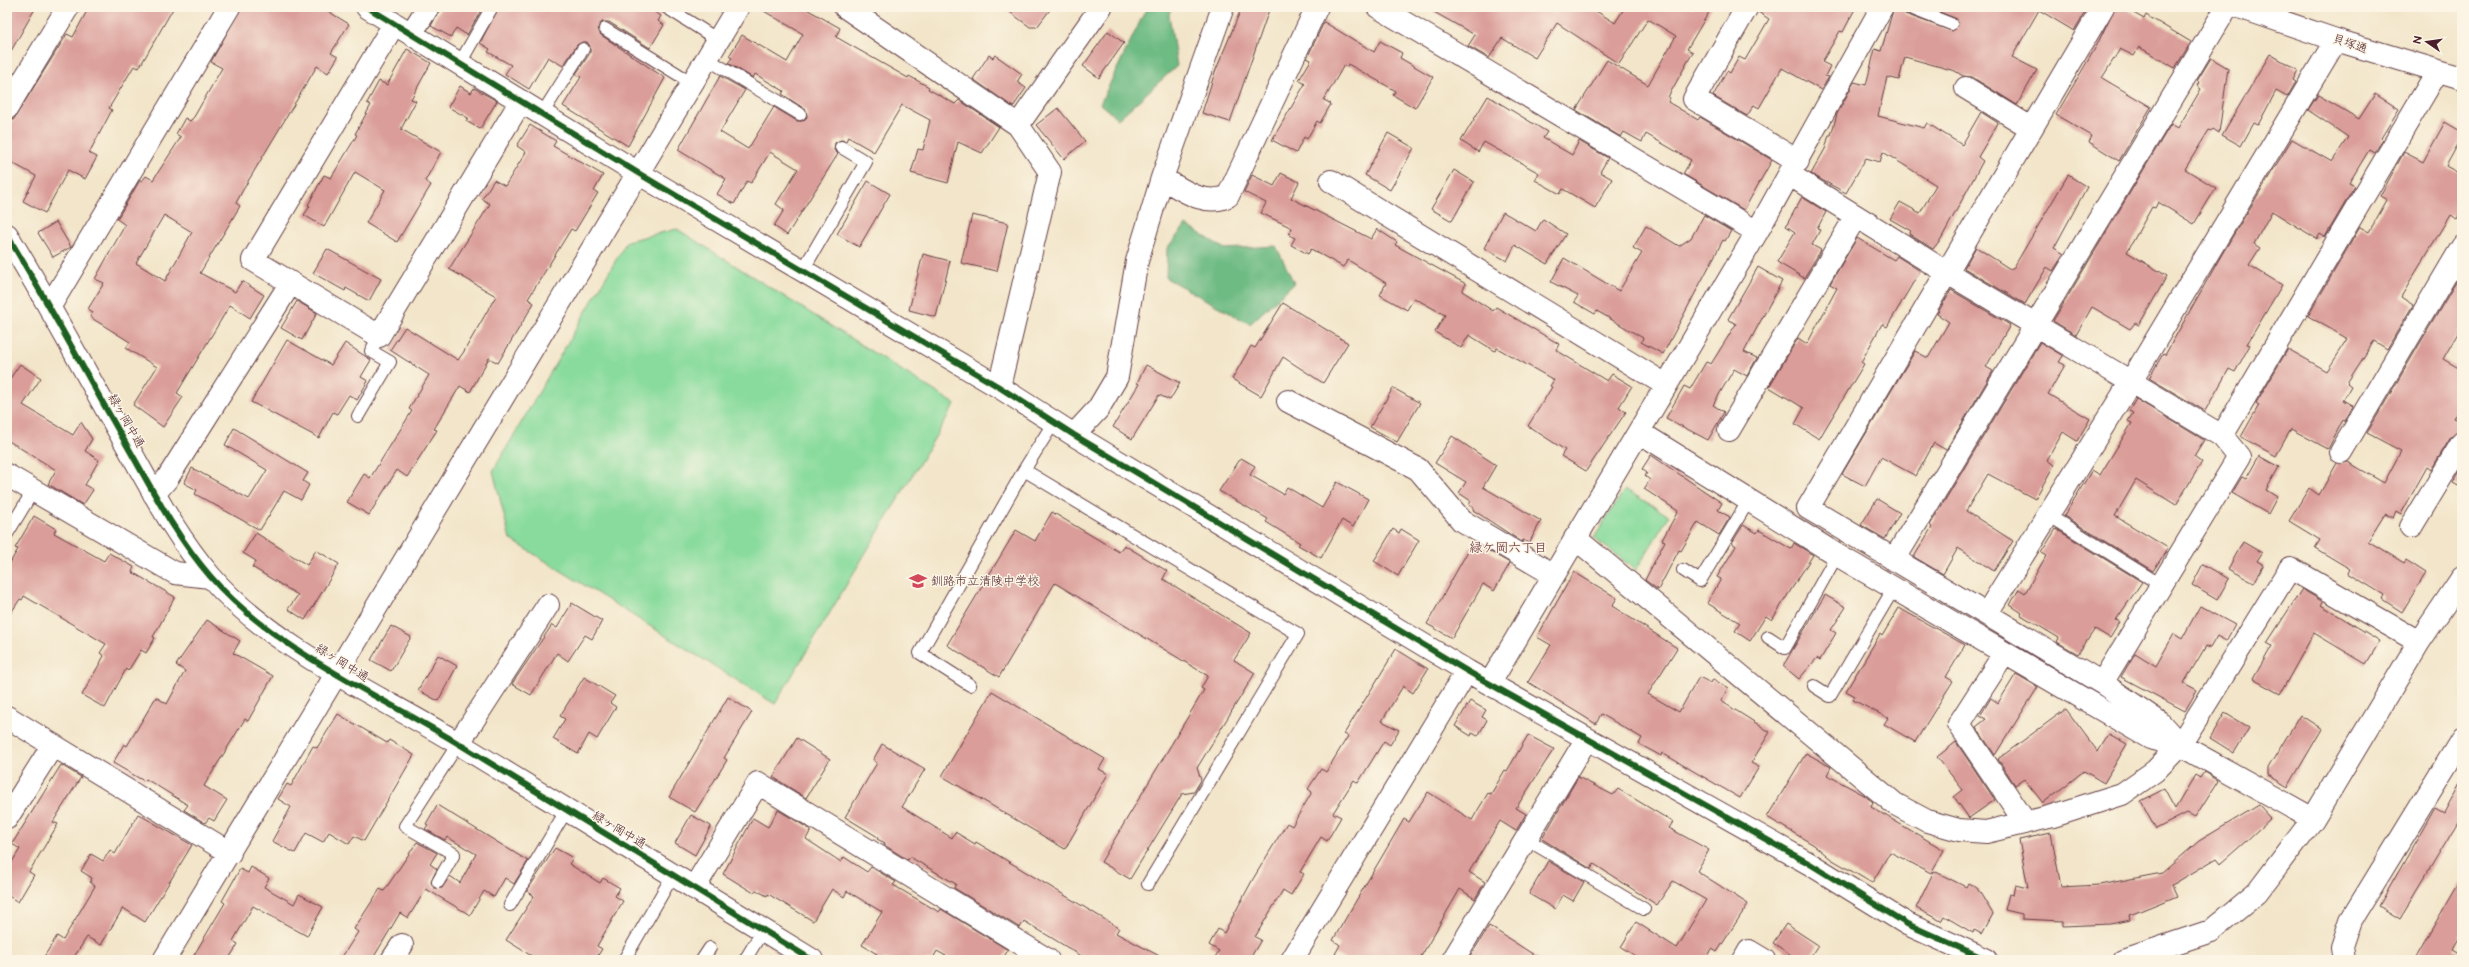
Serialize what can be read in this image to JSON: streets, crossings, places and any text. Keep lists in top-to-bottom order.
{
  "streets": {
    "street": ["貝塚通", "緑ヶ岡中通"]
  },
  "districts": ["緑ケ岡六丁目"],
  "places": {
    "school or university": ["釧路市立清陵中学校"]
  },
  "north": "left"
}
